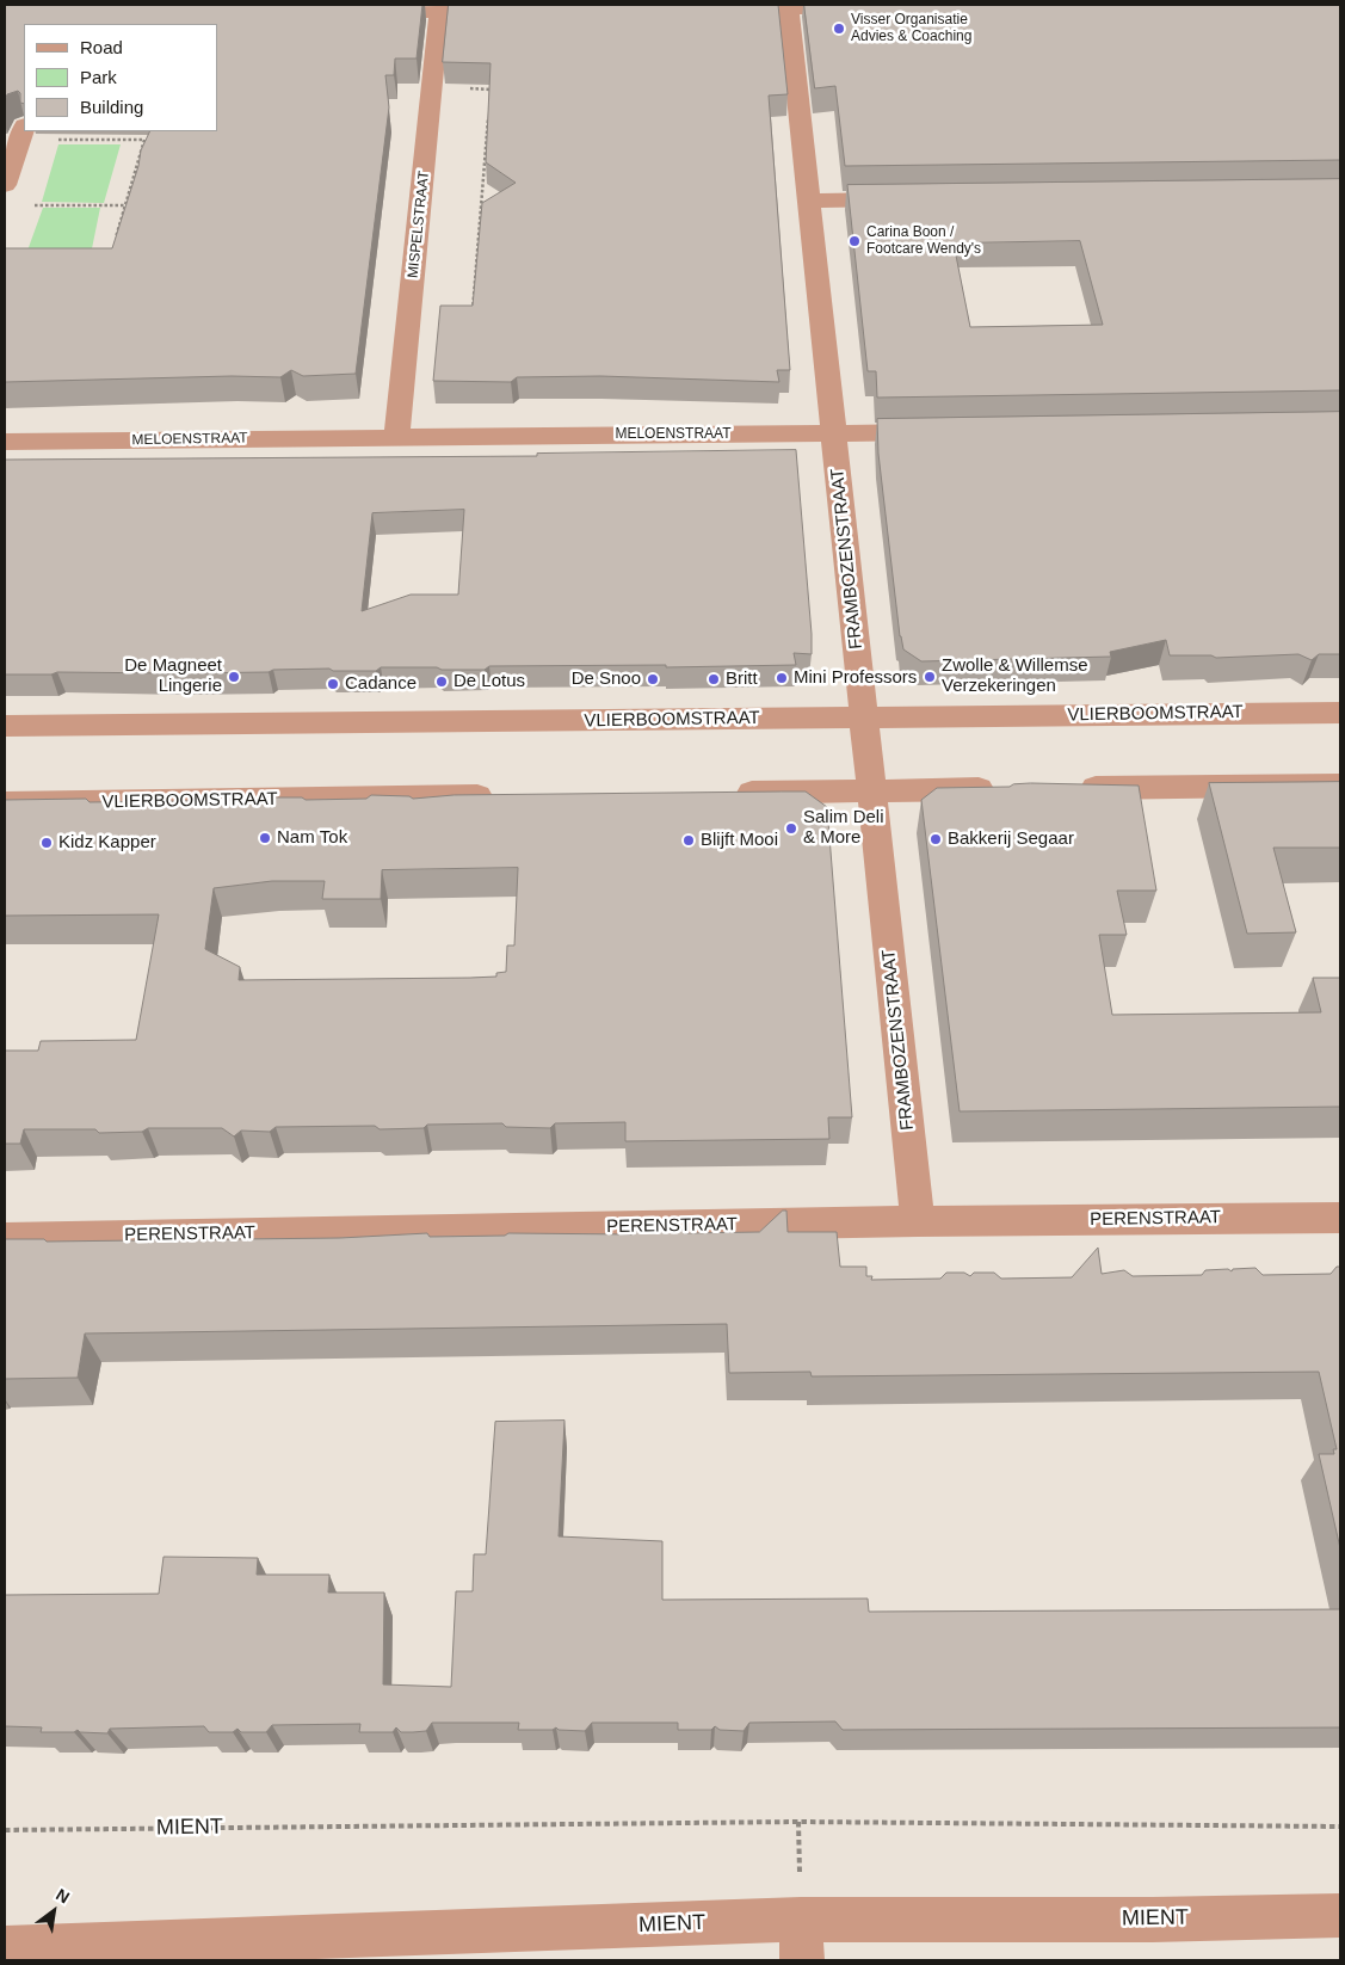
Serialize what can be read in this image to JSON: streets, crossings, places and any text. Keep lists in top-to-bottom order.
{
  "streets": {
    "street": [
      "MISPELSTRAAT",
      "MELOENSTRAAT",
      "FRAMBOZENSTRAAT",
      "VLIERBOOMSTRAAT",
      "PERENSTRAAT",
      "MIENT"
    ]
  },
  "crossings": [
    ["MISPELSTRAAT", "MELOENSTRAAT"],
    ["MELOENSTRAAT", "FRAMBOZENSTRAAT"],
    ["FRAMBOZENSTRAAT", "VLIERBOOMSTRAAT"],
    ["FRAMBOZENSTRAAT", "PERENSTRAAT"]
  ],
  "places": [
    "Visser Organisatie Advies & Coaching",
    "Carina Boon / Footcare Wendy's",
    "De Magneet Lingerie",
    "Zwolle & Willemse Verzekeringen",
    "Mini Professors",
    "De Snoo",
    "Britt",
    "De Lotus",
    "Cadance",
    "Salim Deli & More",
    "Nam Tok",
    "Bakkerij Segaar",
    "Blijft Mooi",
    "Kidz Kapper"
  ],
  "legend": ["Road", "Park", "Building"],
  "north": "top right"
}
